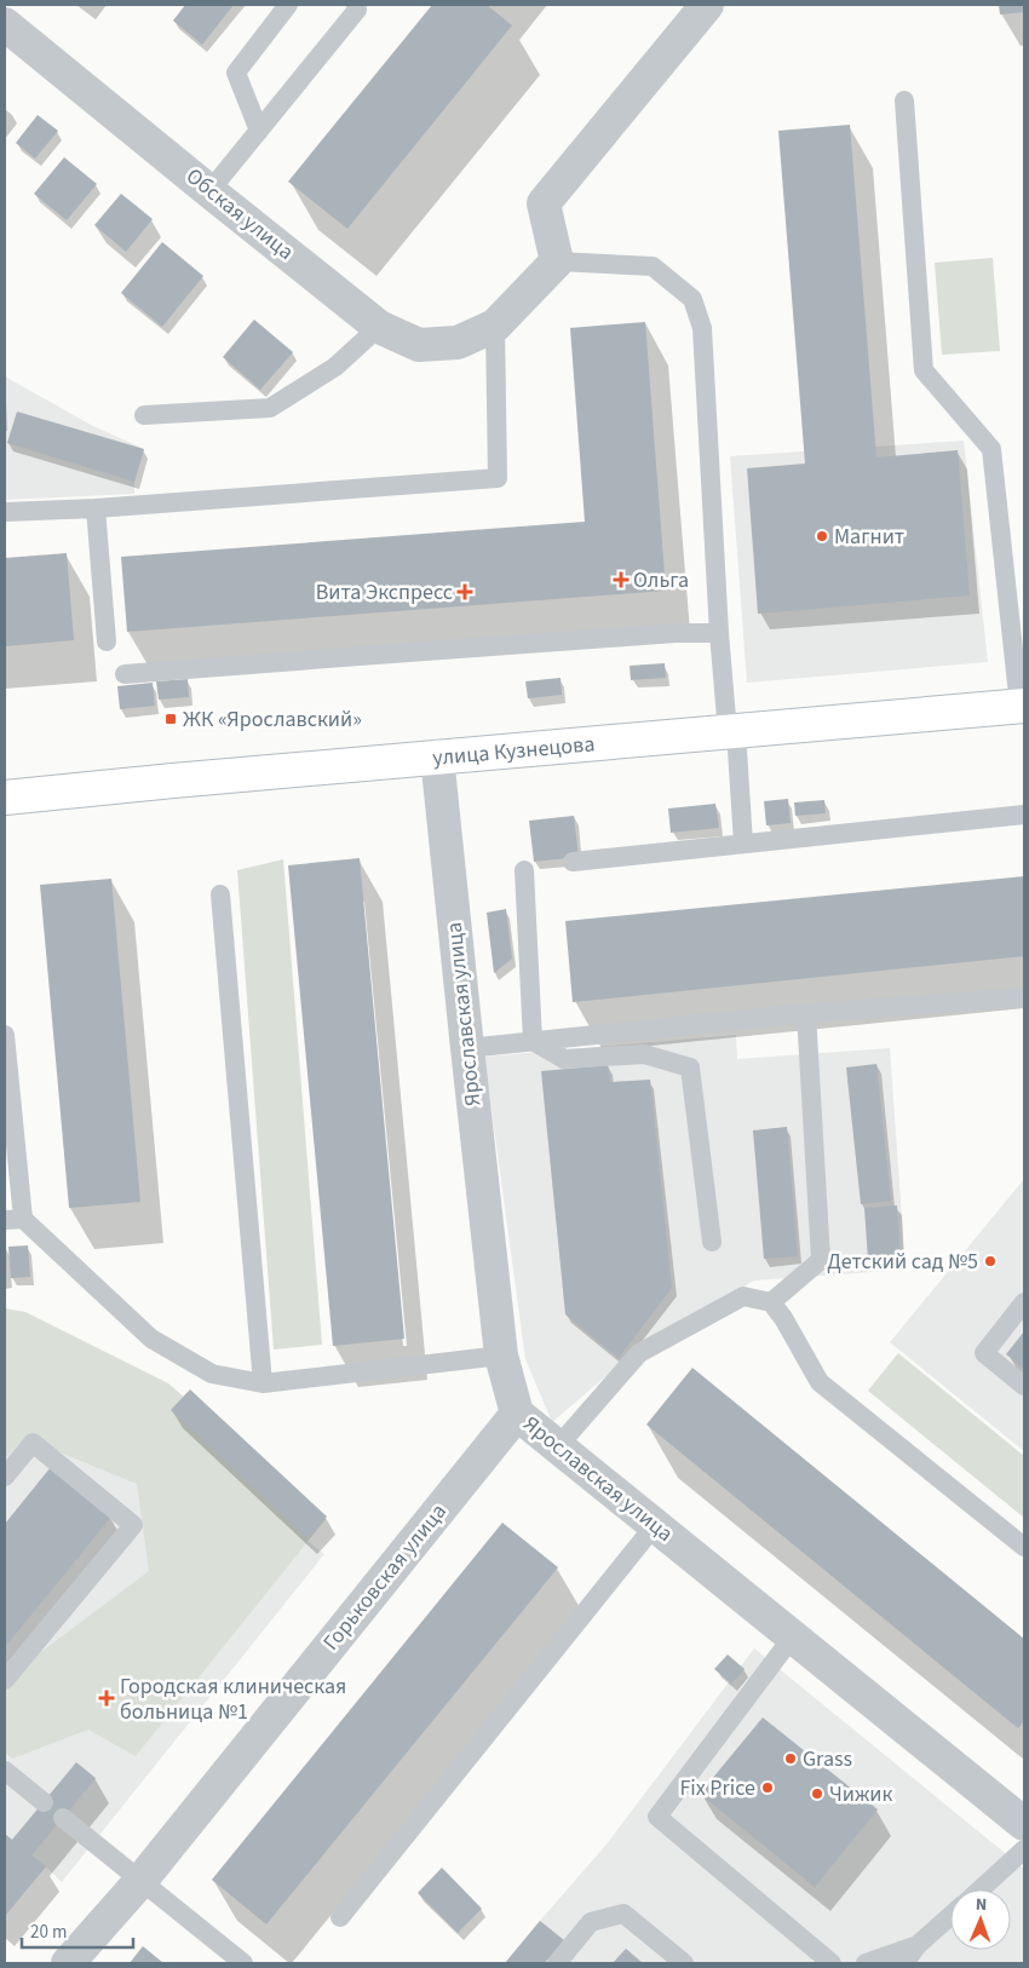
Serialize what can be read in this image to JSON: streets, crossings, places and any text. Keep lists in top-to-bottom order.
{
  "streets": {
    "street": [
      "Обская улица",
      "улица Кузнецова",
      "Ярославская улица",
      "Горьковская улица"
    ]
  },
  "crossings": [
    ["улица Кузнецова", "Ярославская улица"],
    ["Ярославская улица", "Горьковская улица"]
  ],
  "places": {
    "other": [
      "Магнит",
      "Детский сад №5",
      "Grass",
      "Fix Price",
      "Чижик"
    ],
    "health": ["Ольга", "Вита Экспресс", "Городская клиническая больница №1"],
    "transit": ["ЖК «Ярославский»"]
  },
  "scale_bar": "20 m",
  "north": "top"
}
